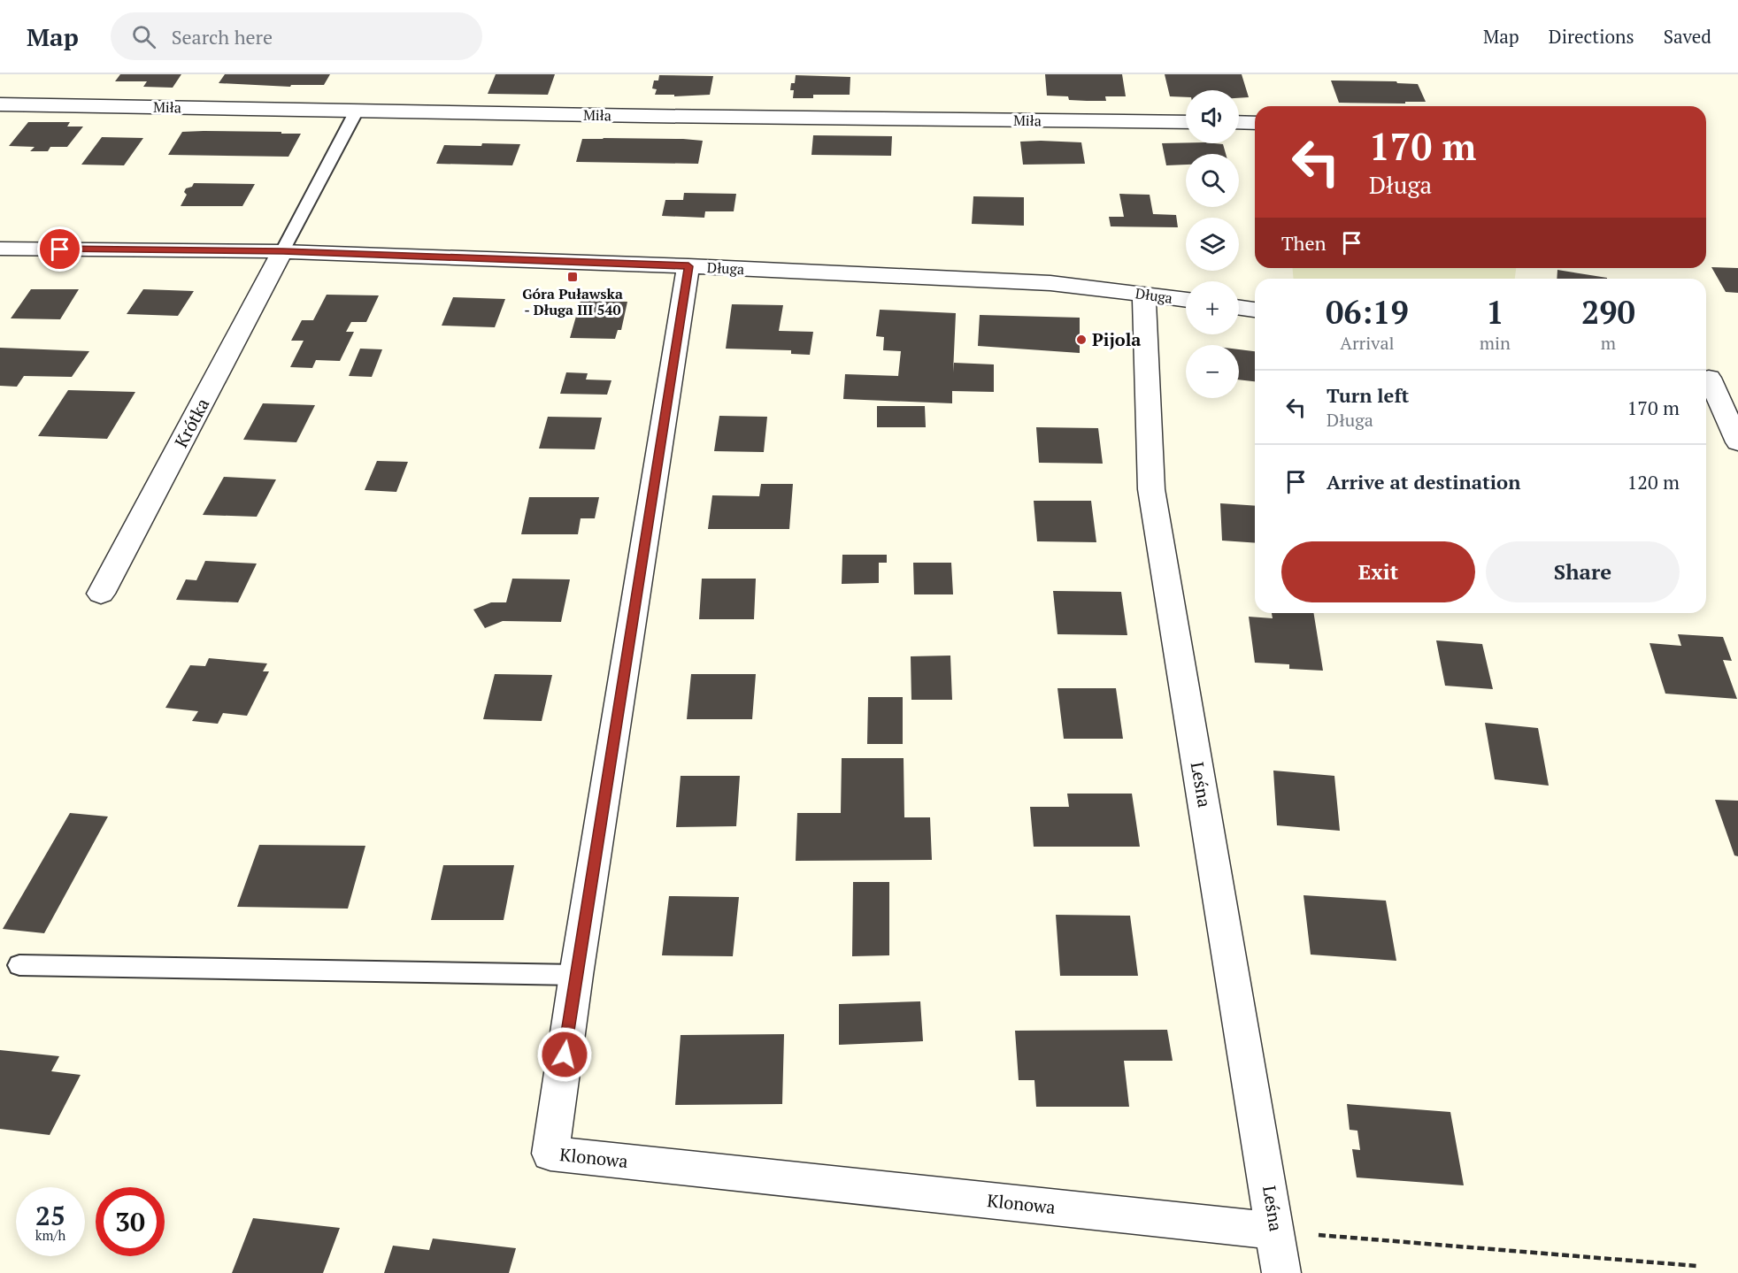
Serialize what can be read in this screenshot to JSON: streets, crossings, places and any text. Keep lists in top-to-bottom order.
{
  "streets": {
    "street": [
      "Miła",
      "Długa",
      "Krótka",
      "Leśna",
      "Klonowa"
    ]
  },
  "crossings": [
    ["Długa", "Krótka"],
    ["Długa", "Leśna"],
    ["Długa", "Klonowa"],
    ["Leśna", "Klonowa"]
  ],
  "places": {
    "transit": ["Góra Puławska - Długa III 540"],
    "other": ["Pijola"]
  },
  "page": {
    "header": "Map",
    "search": "Search here",
    "nav": ["Map", "Directions", "Saved"],
    "map_buttons": ["+", "−"],
    "turn": ["170 m", "Długa"],
    "then": "Then",
    "eta": [
      "06:19",
      "Arrival",
      "1",
      "min",
      "290",
      "m"
    ],
    "list": [
      {
        "name": "Turn left",
        "note": "Długa",
        "value": "170 m"
      },
      {
        "name": "Arrive at destination",
        "value": "120 m"
      }
    ],
    "buttons": ["Exit", "Share"],
    "speed": "25 km/h",
    "limit": "30"
  }
}
